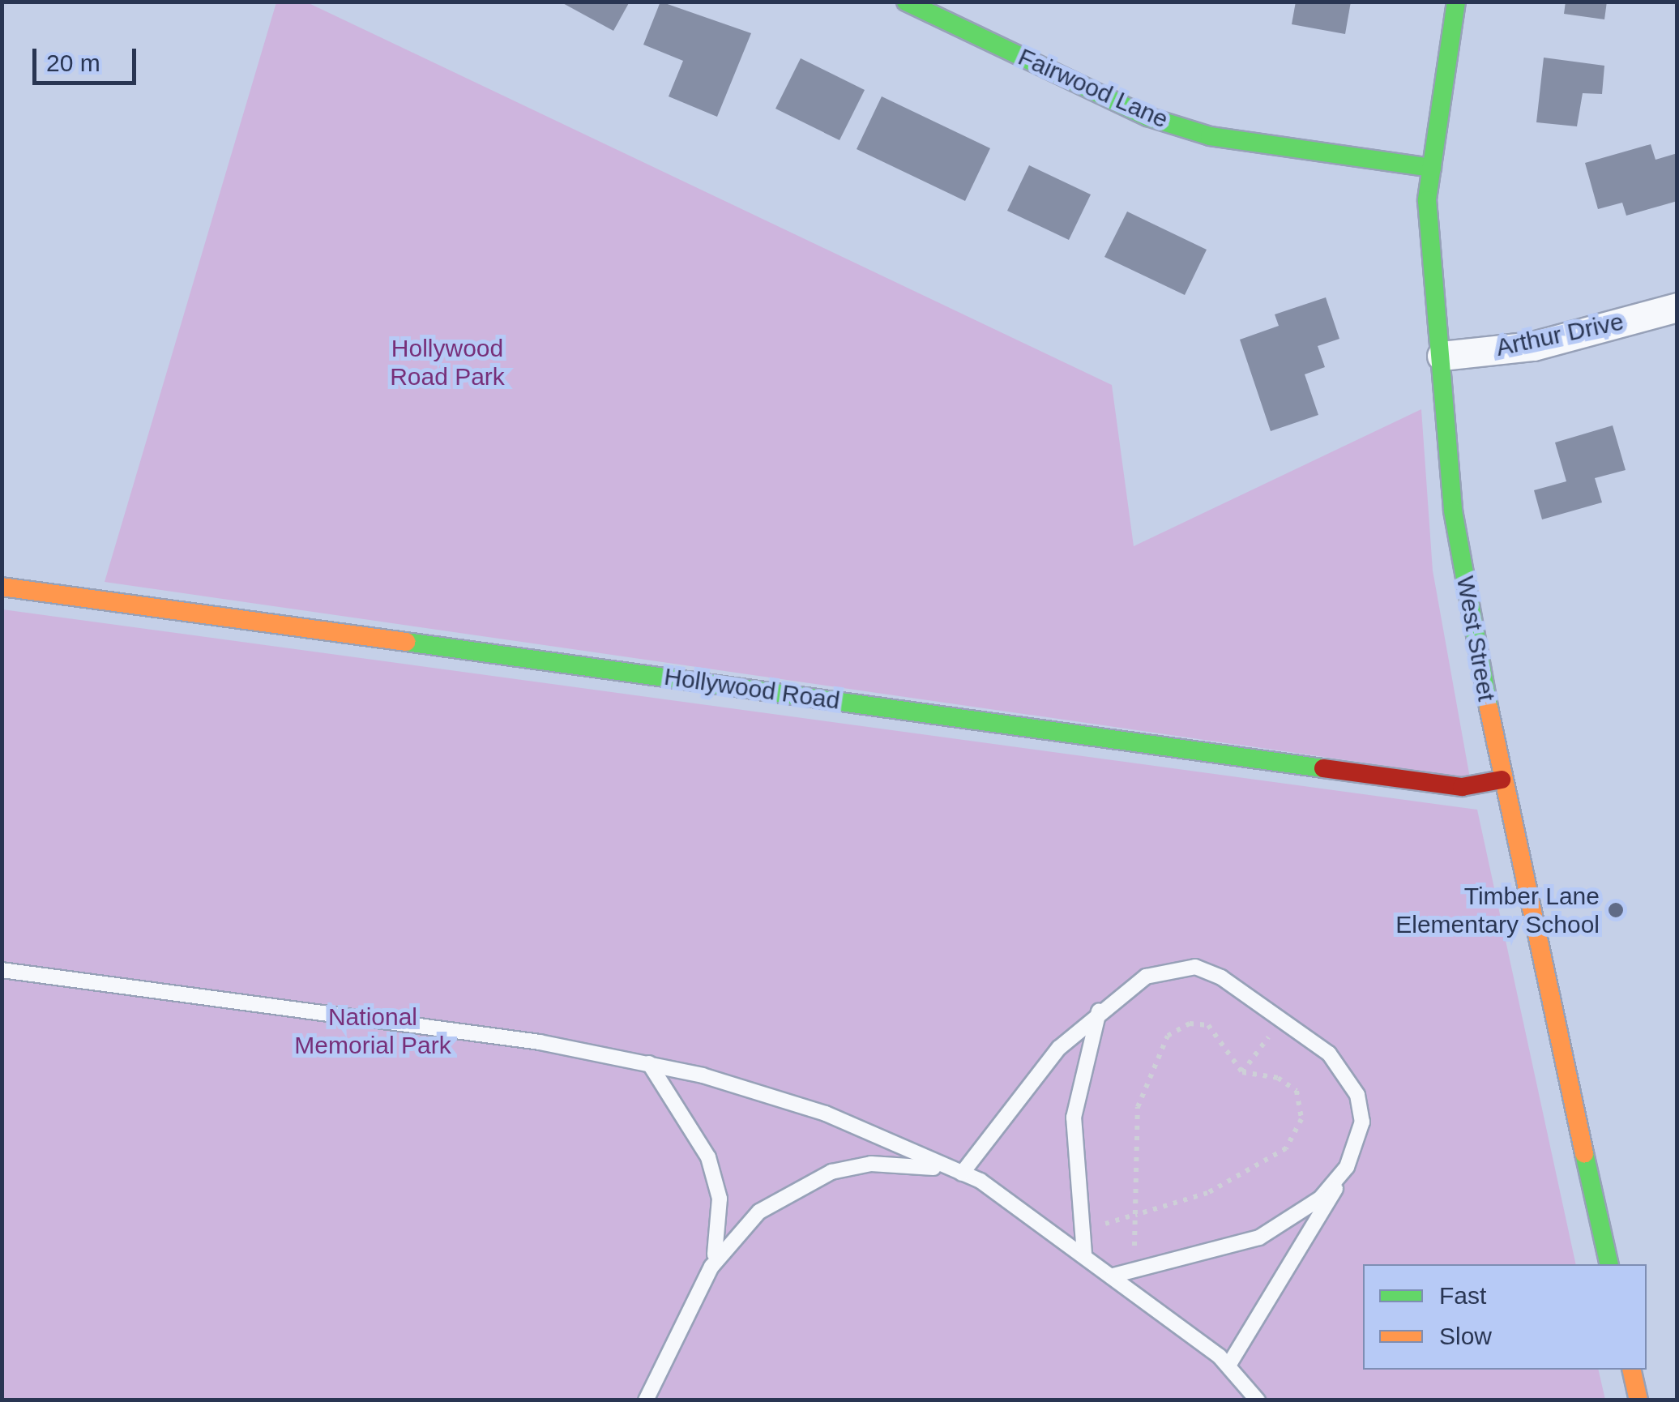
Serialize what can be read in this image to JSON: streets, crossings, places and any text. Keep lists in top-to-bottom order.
{
  "streets": {
    "street": [
      "Fairwood Lane",
      "Arthur Drive",
      "West Street",
      "Hollywood Road"
    ]
  },
  "crossings": [
    ["Fairwood Lane", "West Street"],
    ["Arthur Drive", "West Street"],
    ["West Street", "Hollywood Road"]
  ],
  "parks": ["Hollywood Road Park", "National Memorial Park"],
  "places": ["Timber Lane Elementary School"],
  "legend": ["Fast", "Slow"],
  "scale_bar": "20 m"
}
